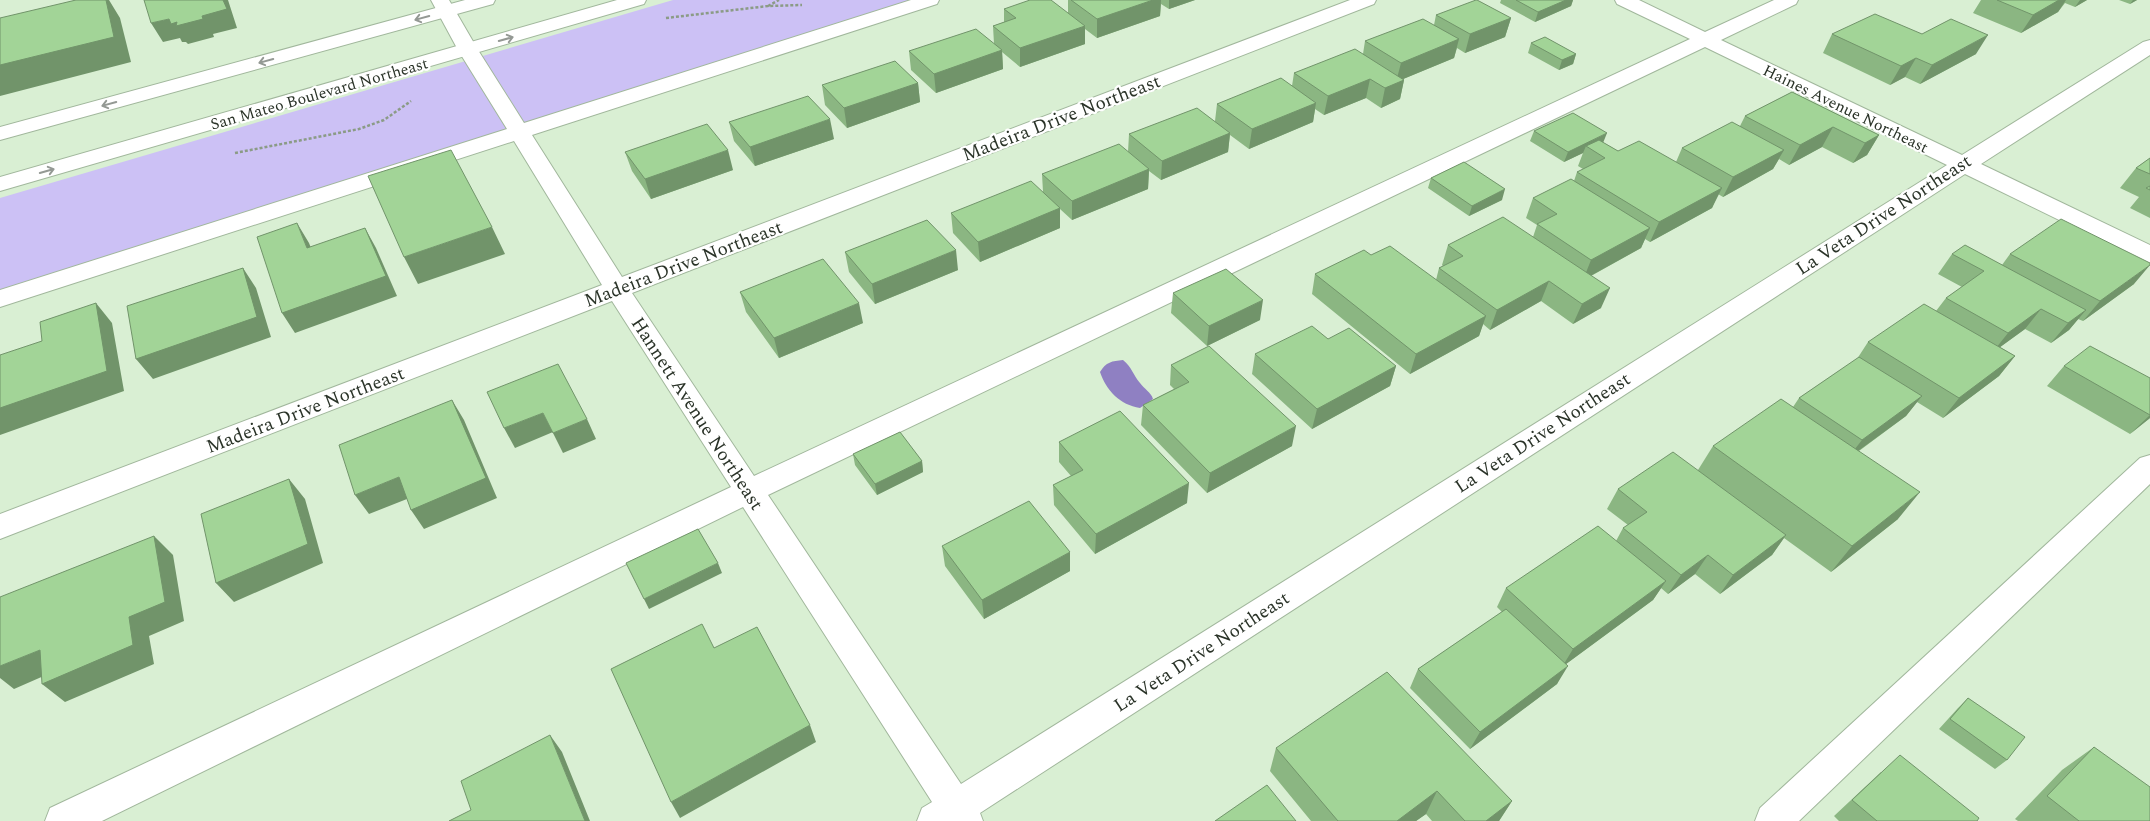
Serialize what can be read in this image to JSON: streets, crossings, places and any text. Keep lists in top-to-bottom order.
{
  "streets": {
    "street": [
      "San Mateo Boulevard Northeast",
      "Haines Avenue Northeast",
      "Madeira Drive Northeast",
      "La Veta Drive Northeast",
      "Hannett Avenue Northeast"
    ]
  },
  "crossings": [
    ["San Mateo Boulevard Northeast", "Hannett Avenue Northeast"],
    ["Haines Avenue Northeast", "La Veta Drive Northeast"],
    ["Madeira Drive Northeast", "Hannett Avenue Northeast"],
    ["La Veta Drive Northeast", "Hannett Avenue Northeast"]
  ]
}
